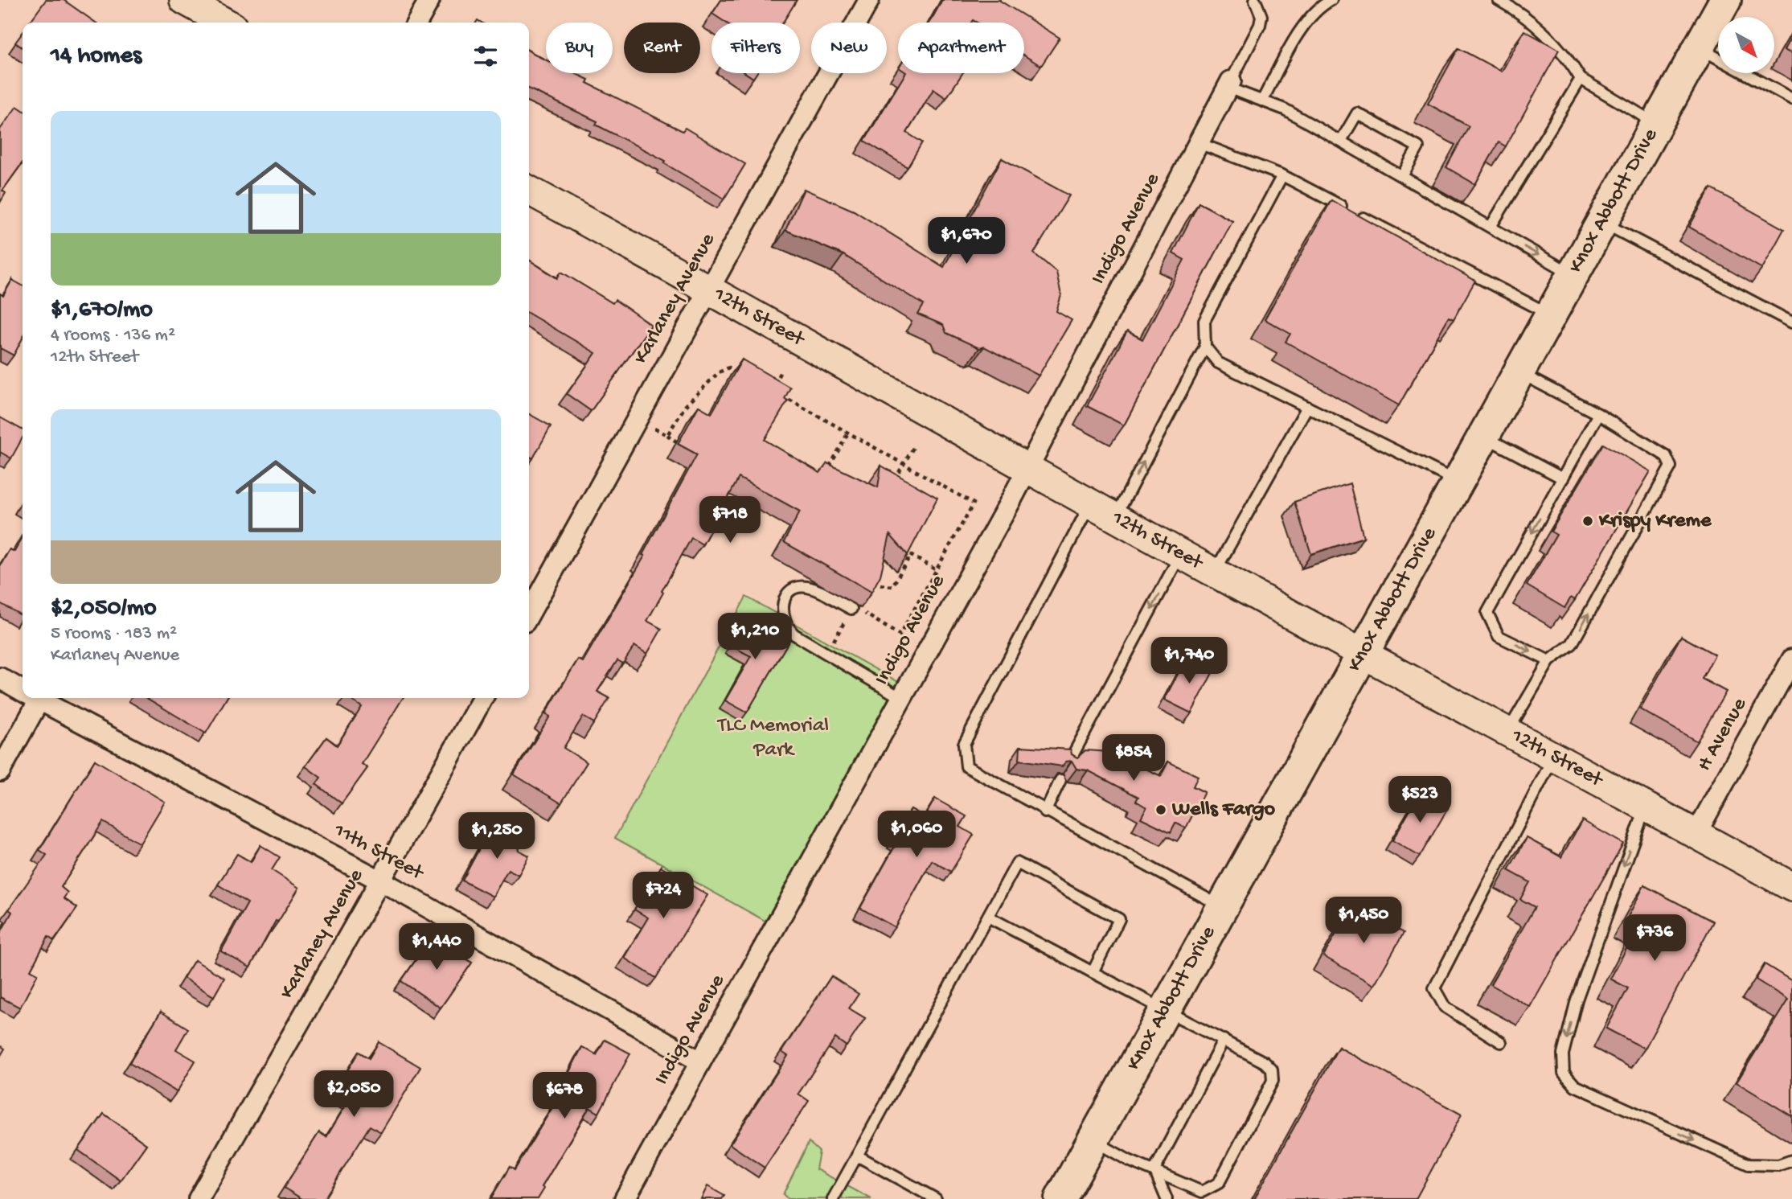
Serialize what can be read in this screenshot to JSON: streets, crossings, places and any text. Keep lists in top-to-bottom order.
{
  "streets": {
    "main road": ["Knox Abbott Drive", "12th Street"],
    "street": [
      "Indigo Avenue",
      "Karlaney Avenue",
      "H Avenue",
      "11th Street"
    ]
  },
  "crossings": [
    ["Knox Abbott Drive", "12th Street"],
    ["Indigo Avenue", "12th Street"],
    ["Indigo Avenue", "11th Street"],
    ["Karlaney Avenue", "12th Street"],
    ["Karlaney Avenue", "11th Street"],
    ["12th Street", "H Avenue"]
  ],
  "parks": ["TLC Memorial Park"],
  "places": ["Krispy Kreme", "Wells Fargo"],
  "north": "bottom right",
  "page": {
    "chip": [
      "Buy",
      "Rent",
      "Filters",
      "New",
      "Apartment"
    ],
    "heading": "14 homes",
    "list": [
      {
        "name": "$1,670/mo",
        "note": "4 rooms · 136 m² · 12th Street"
      },
      {
        "name": "$2,050/mo",
        "note": "5 rooms · 183 m² · Karlaney Avenue"
      }
    ],
    "price": [
      "$1,670",
      "$718",
      "$1,210",
      "$1,740",
      "$854",
      "$523",
      "$1,060",
      "$1,250",
      "$724",
      "$1,450",
      "$736",
      "$1,440",
      "$2,050",
      "$678"
    ]
  }
}
